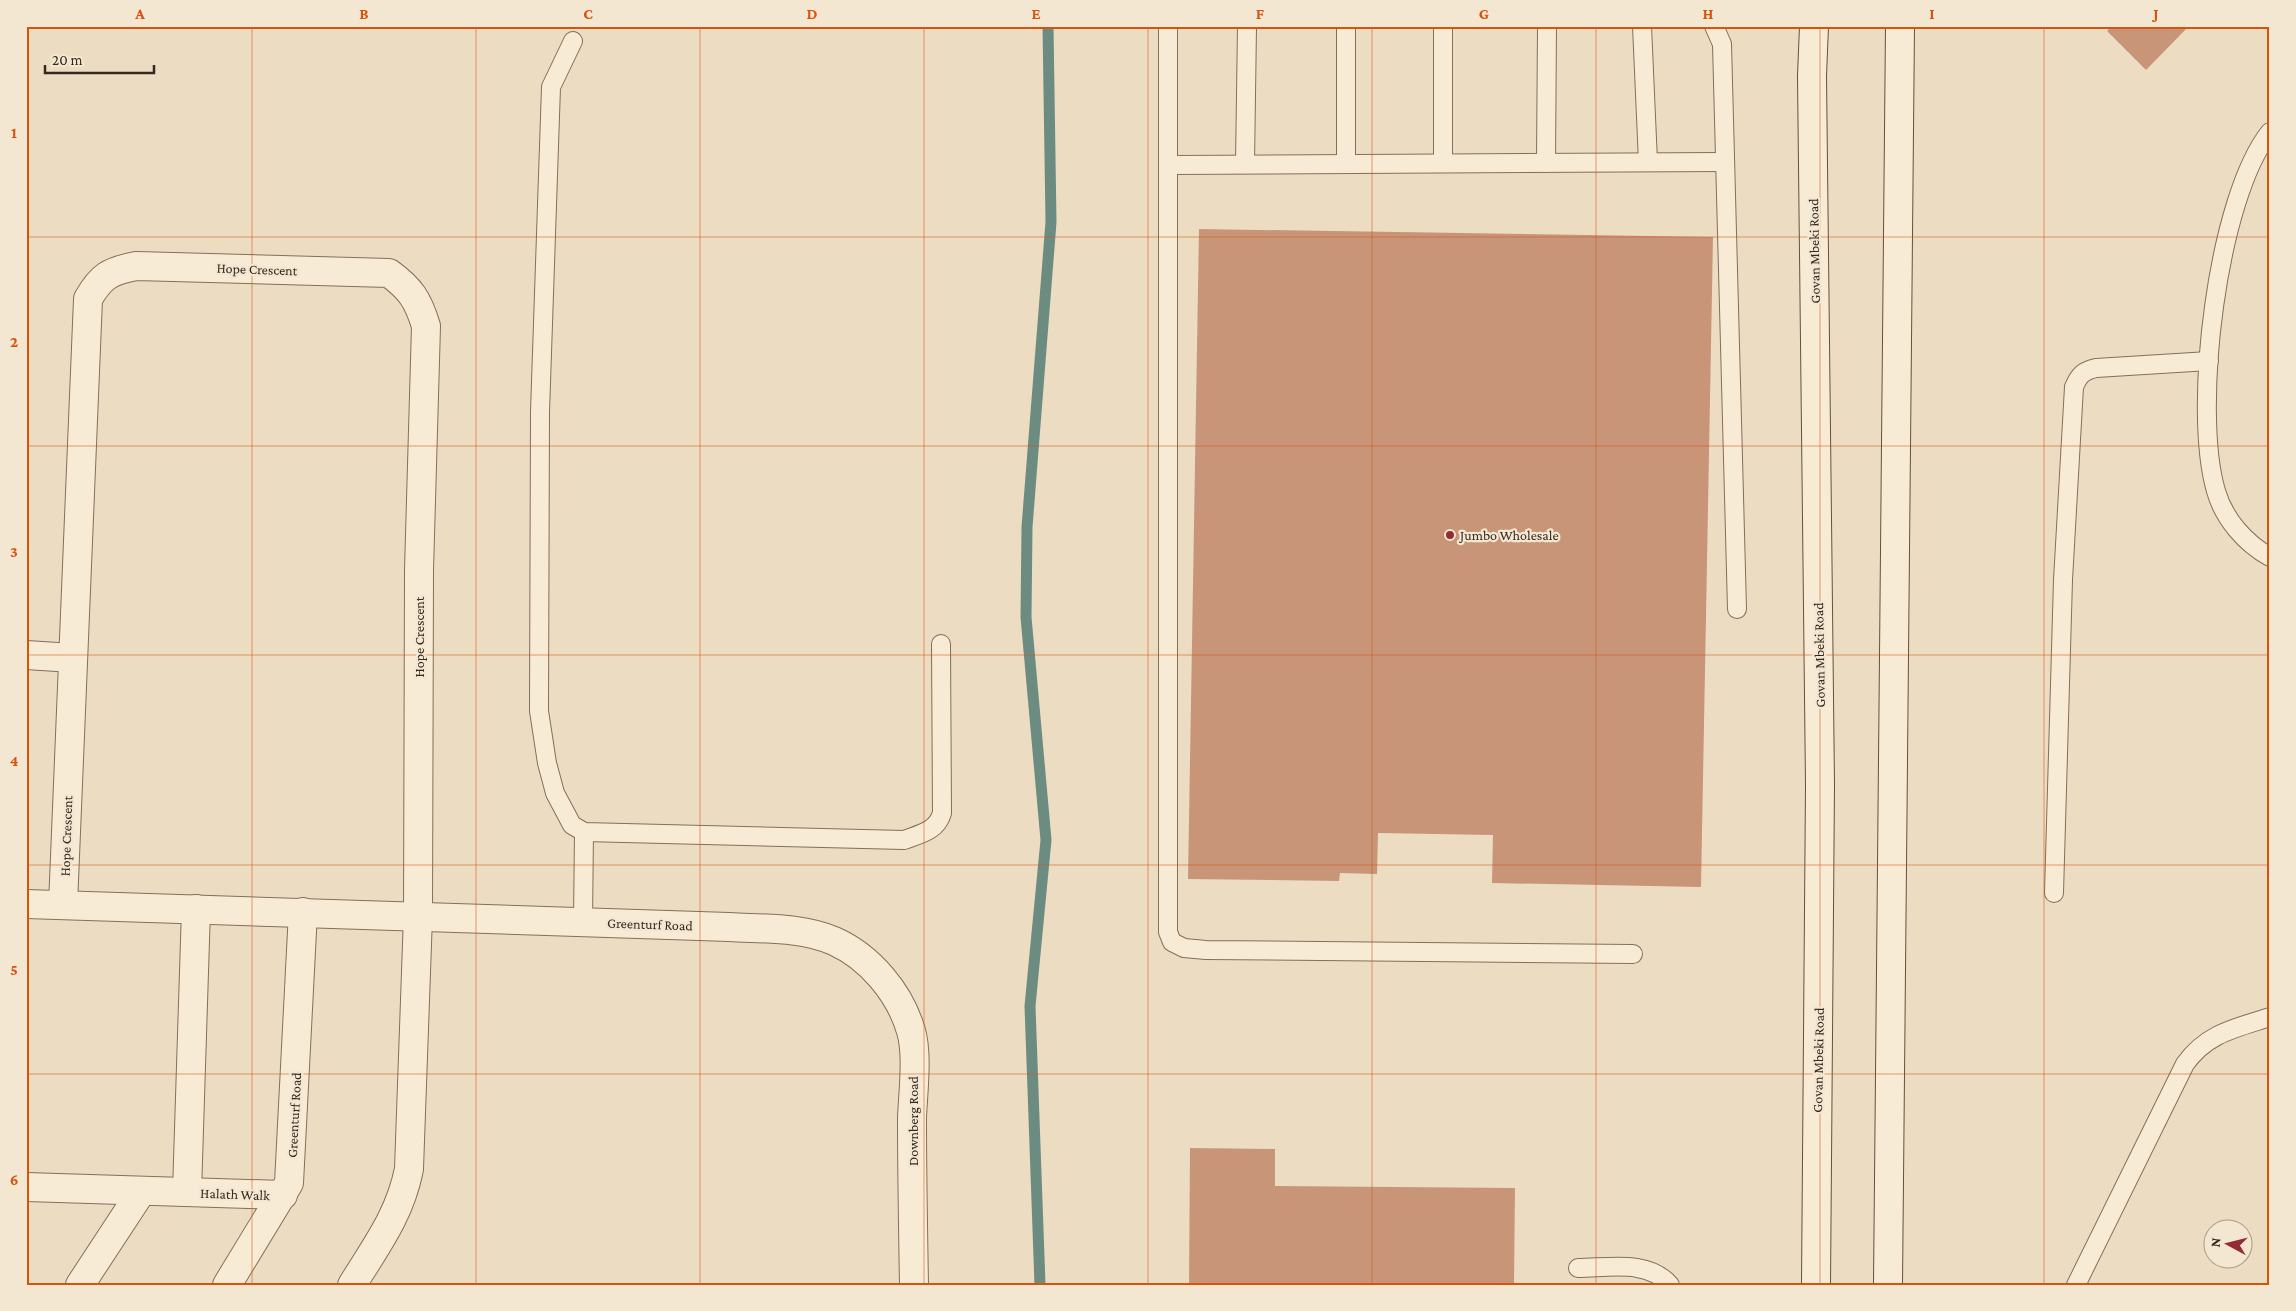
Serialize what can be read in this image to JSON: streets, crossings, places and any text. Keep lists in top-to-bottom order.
{
  "streets": {
    "street": [
      "Govan Mbeki Road",
      "Hope Crescent",
      "Greenturf Road",
      "Downberg Road",
      "Halath Walk"
    ]
  },
  "crossings": [
    ["Hope Crescent", "Greenturf Road"],
    ["Greenturf Road", "Downberg Road"],
    ["Greenturf Road", "Halath Walk"]
  ],
  "places": ["Jumbo Wholesale"],
  "scale_bar": "20 m",
  "north": "left",
  "grid": {
    "columns": [
      "A",
      "B",
      "C",
      "D",
      "E",
      "F",
      "G",
      "H",
      "I",
      "J"
    ],
    "rows": [
      "1",
      "2",
      "3",
      "4",
      "5",
      "6"
    ]
  }
}
